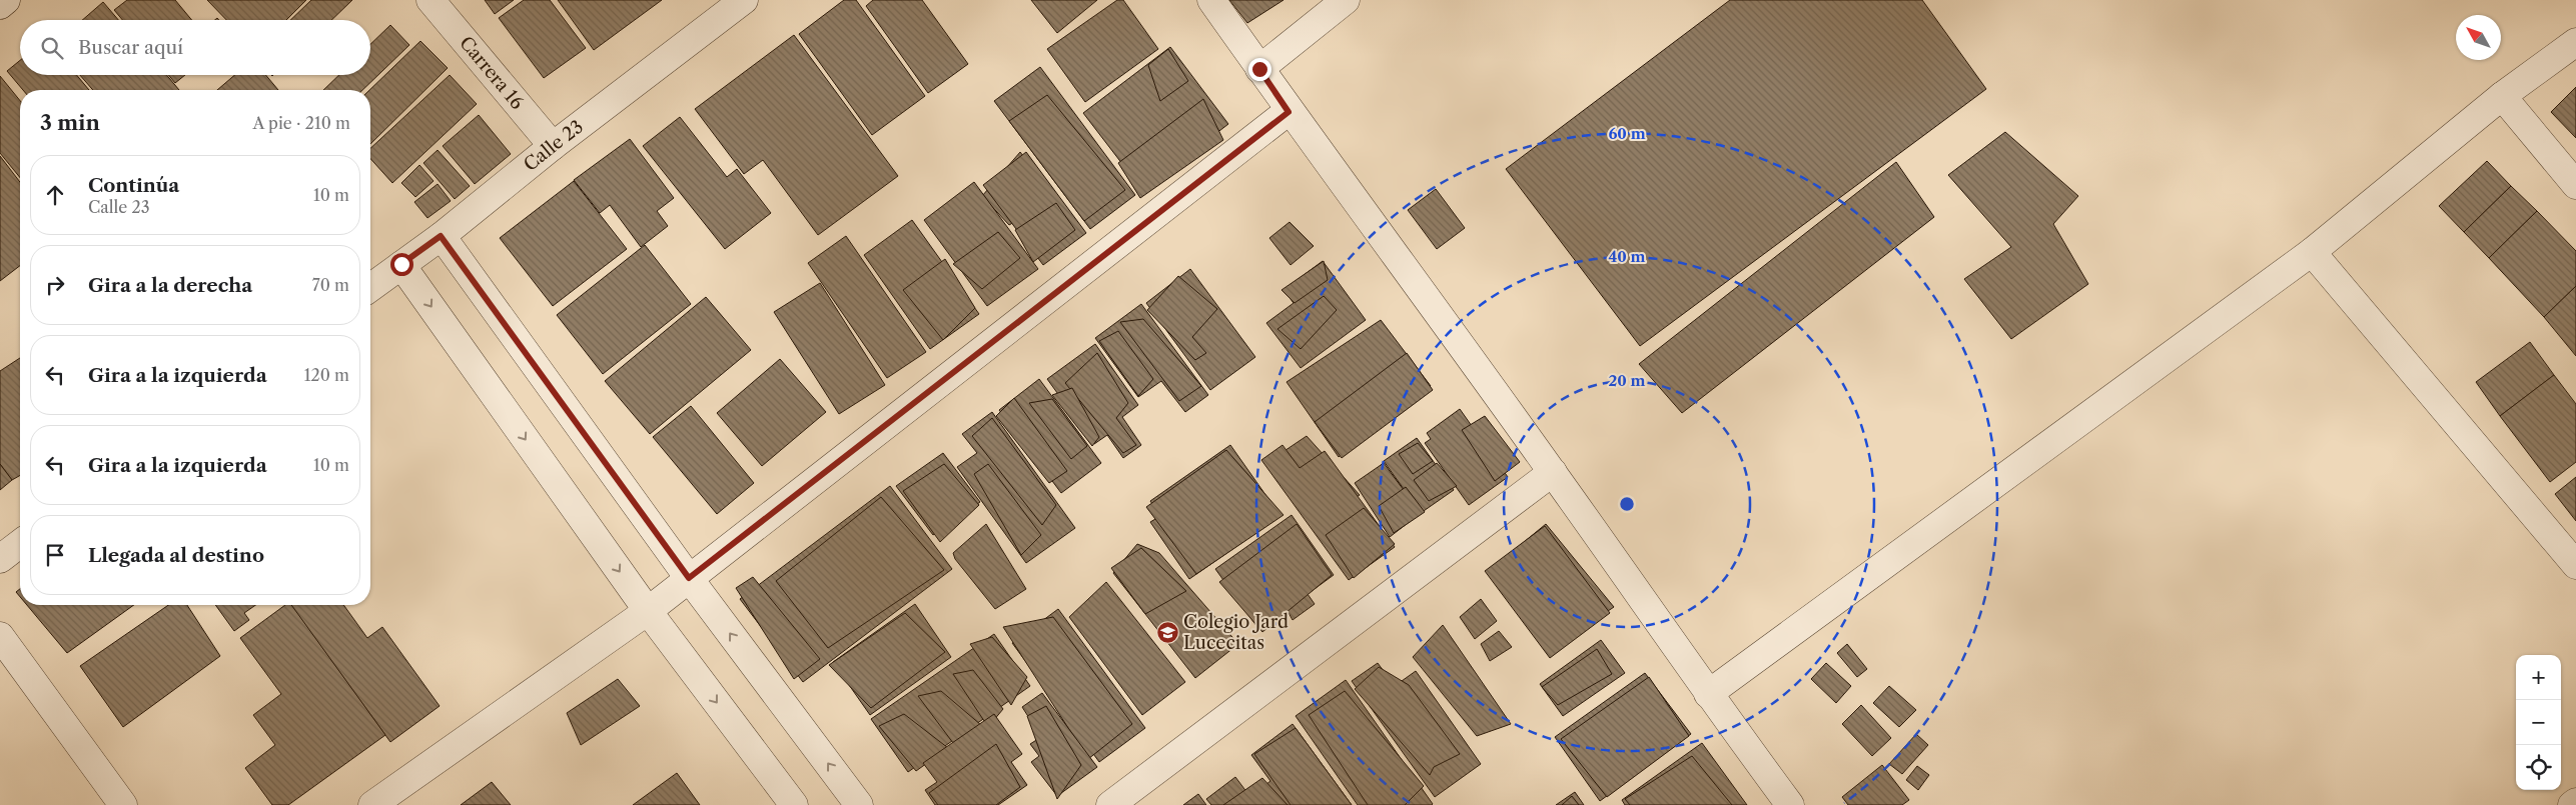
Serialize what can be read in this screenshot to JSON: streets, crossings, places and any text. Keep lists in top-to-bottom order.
{
  "streets": {
    "street": ["Carrera 16", "Calle 23"]
  },
  "crossings": [
    ["Carrera 16", "Calle 23"]
  ],
  "places": {
    "school or university": ["Colegio Jard Lucecitas"]
  },
  "north": "top left",
  "page": {
    "search": "Buscar aquí",
    "heading": ["3 min", "A pie · 210 m"],
    "list": [
      ["Continúa", "Calle 23", "10 m"],
      ["Gira a la derecha", "70 m"],
      ["Gira a la izquierda", "120 m"],
      ["Gira a la izquierda", "10 m"],
      "Llegada al destino"
    ],
    "map_buttons": ["+", "−"]
  },
  "rings": ["60 m", "40 m", "20 m"]
}
